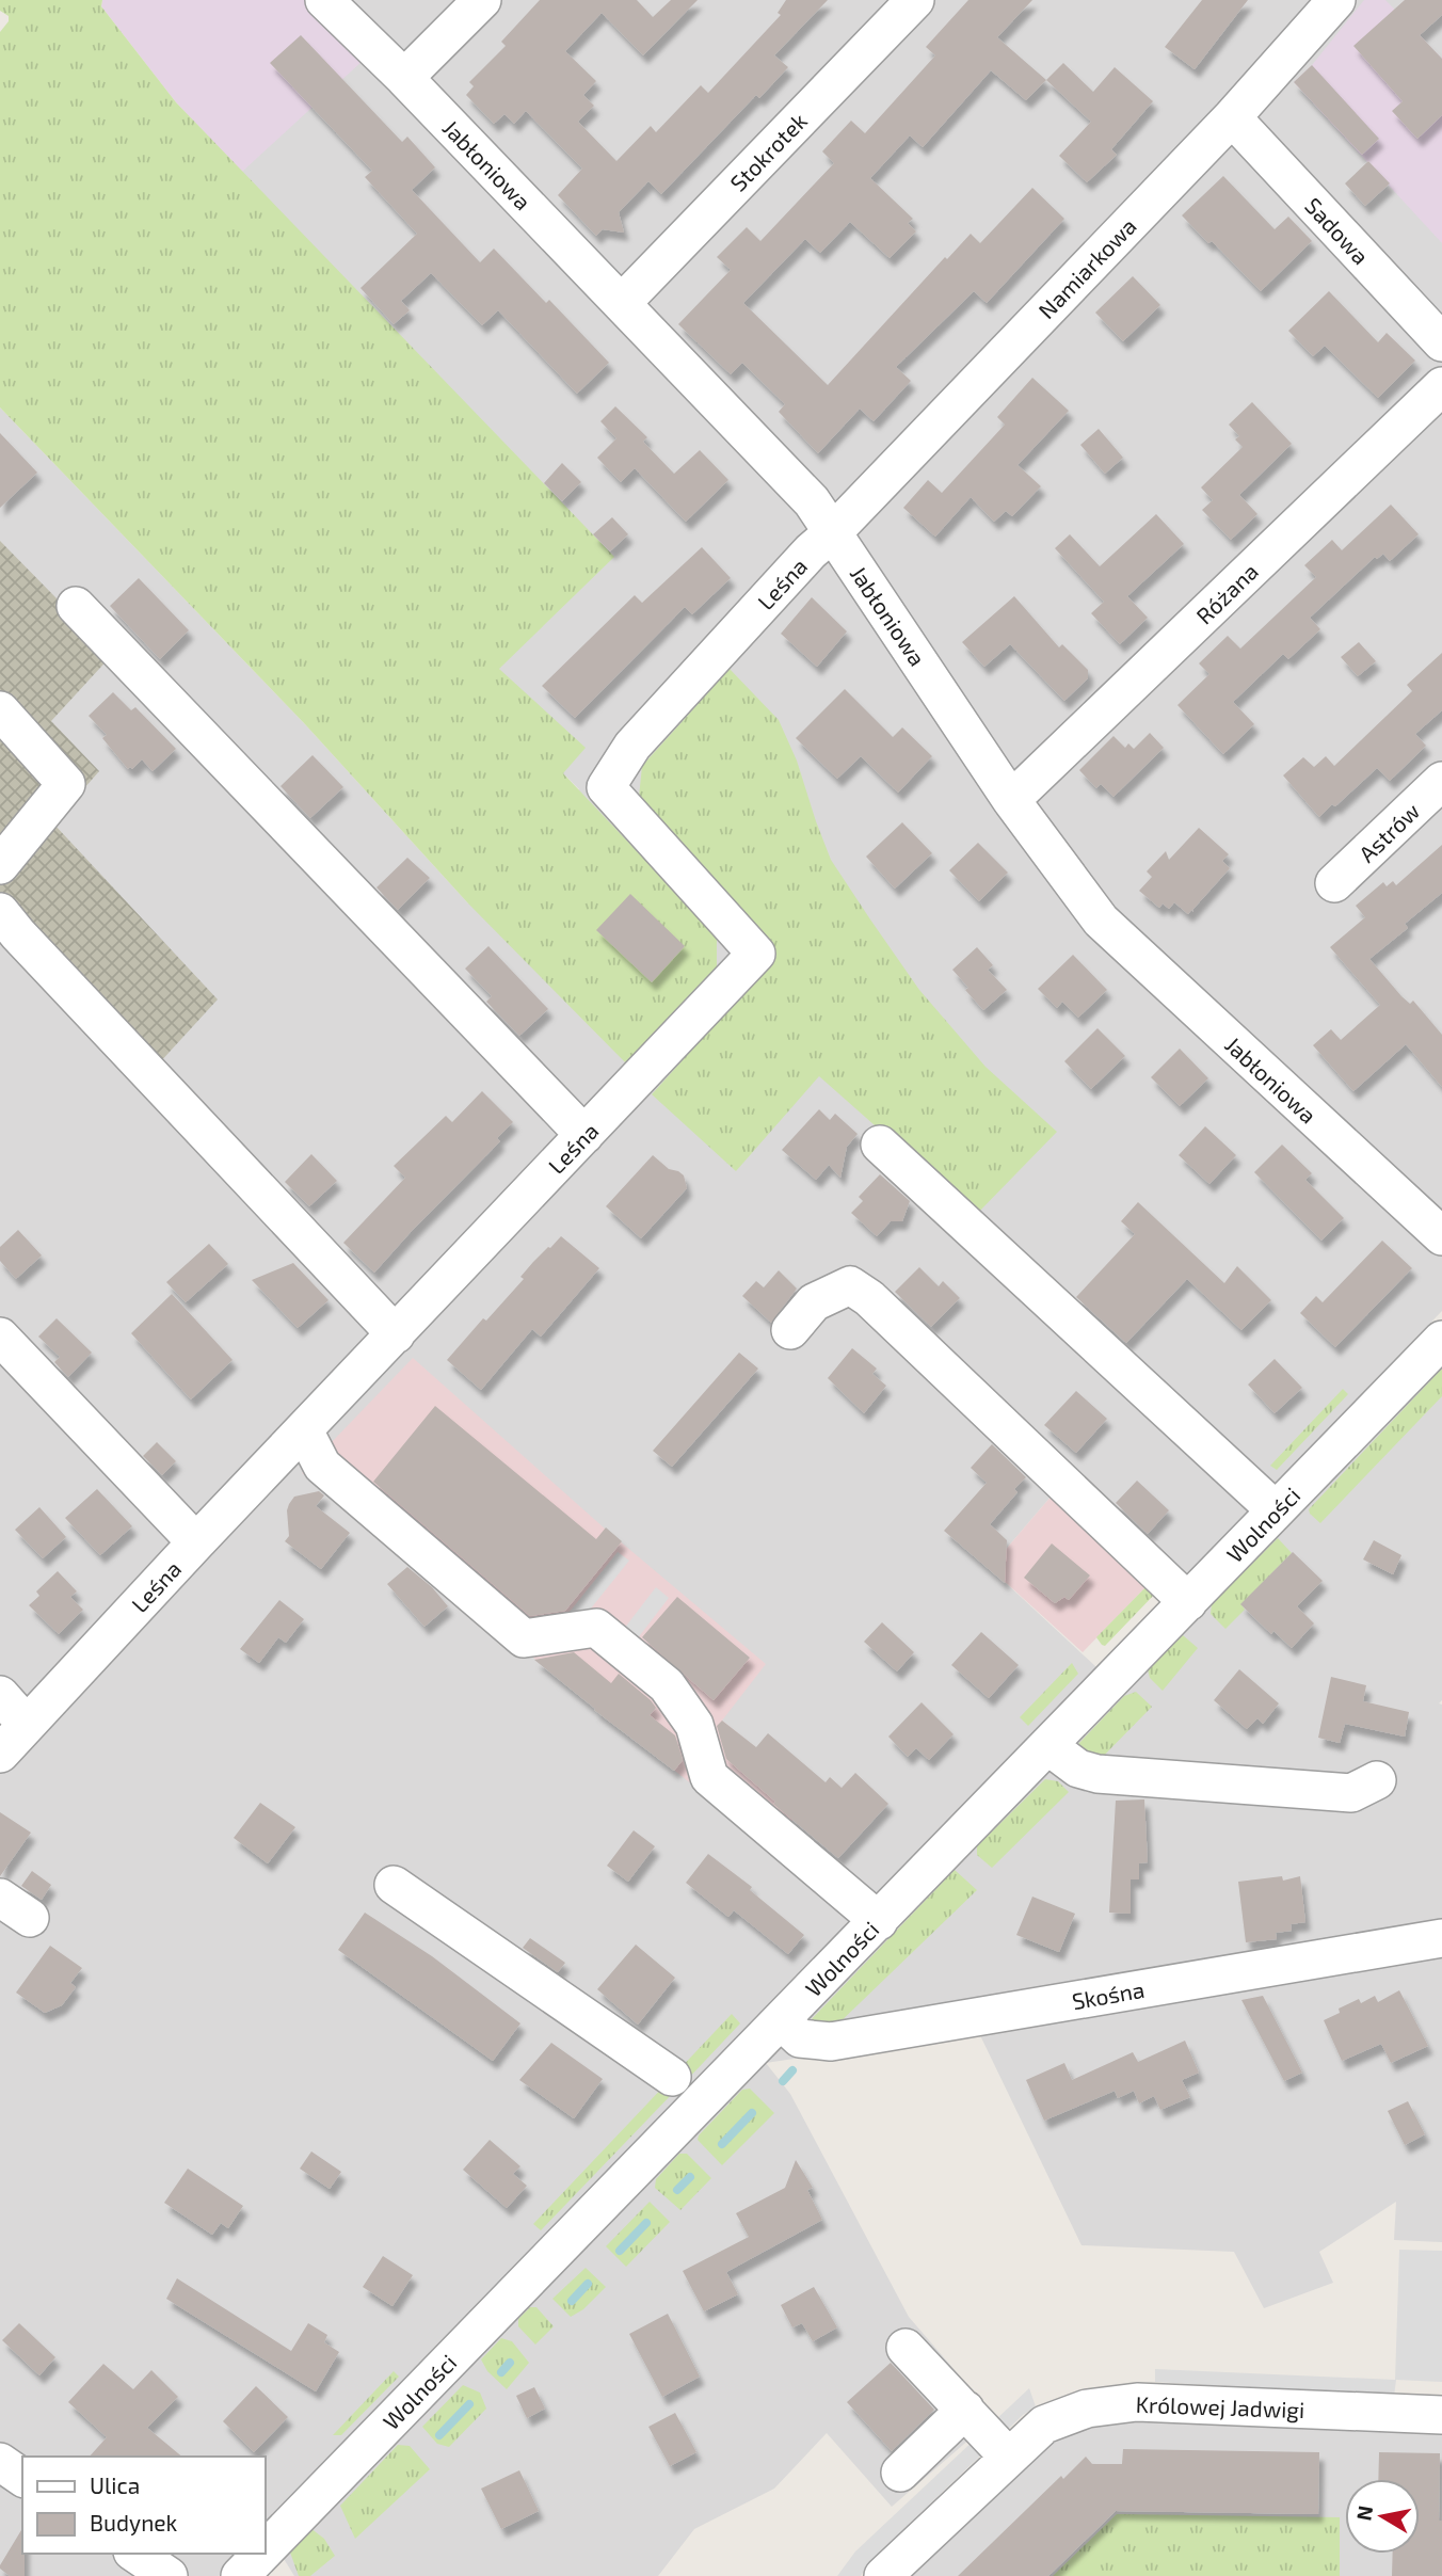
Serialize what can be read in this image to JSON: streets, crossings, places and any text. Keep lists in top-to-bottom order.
{
  "streets": {
    "street": [
      "Stokrotek",
      "Jabłoniowa",
      "Sadowa",
      "Namiarkowa",
      "Leśna",
      "Różana",
      "Astrów",
      "Wolności",
      "Skośna",
      "Królowej Jadwigi"
    ]
  },
  "crossings": [
    ["Stokrotek", "Jabłoniowa"],
    ["Jabłoniowa", "Namiarkowa"],
    ["Jabłoniowa", "Leśna"],
    ["Jabłoniowa", "Różana"],
    ["Sadowa", "Namiarkowa"],
    ["Namiarkowa", "Leśna"],
    ["Wolności", "Skośna"]
  ],
  "legend": ["Ulica", "Budynek"],
  "north": "left"
}
